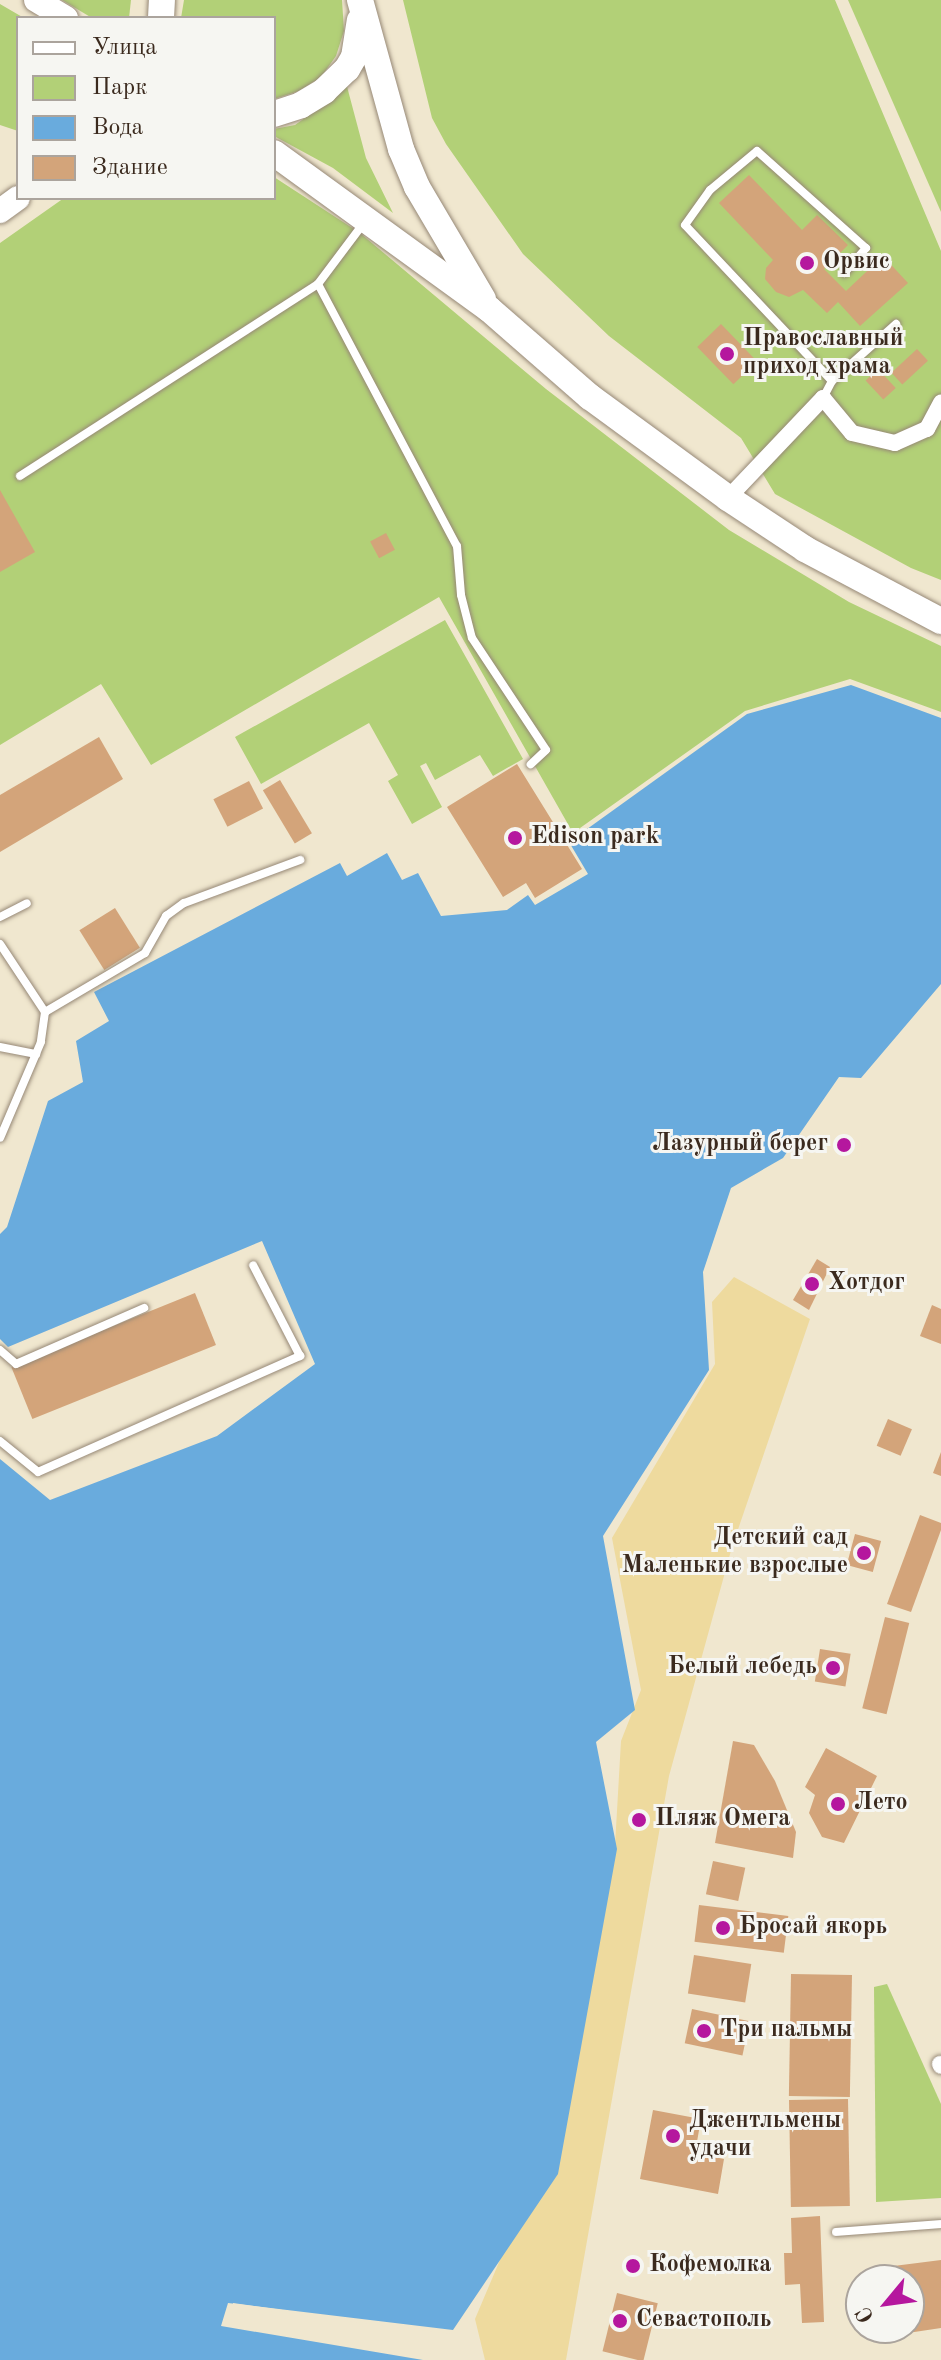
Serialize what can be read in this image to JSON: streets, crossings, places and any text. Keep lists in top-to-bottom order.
{
  "places": [
    "Орвис",
    "Православный приход храма",
    "Edison park",
    "Лазурный берег",
    "Хотдог",
    "Детский сад Маленькие взрослые",
    "Белый лебедь",
    "Лето",
    "Пляж Омега",
    "Бросай якорь",
    "Три пальмы",
    "Джентльмены удачи",
    "Кофемолка",
    "Севастополь"
  ],
  "legend": [
    "Улица",
    "Парк",
    "Вода",
    "Здание"
  ],
  "north": "bottom left"
}
